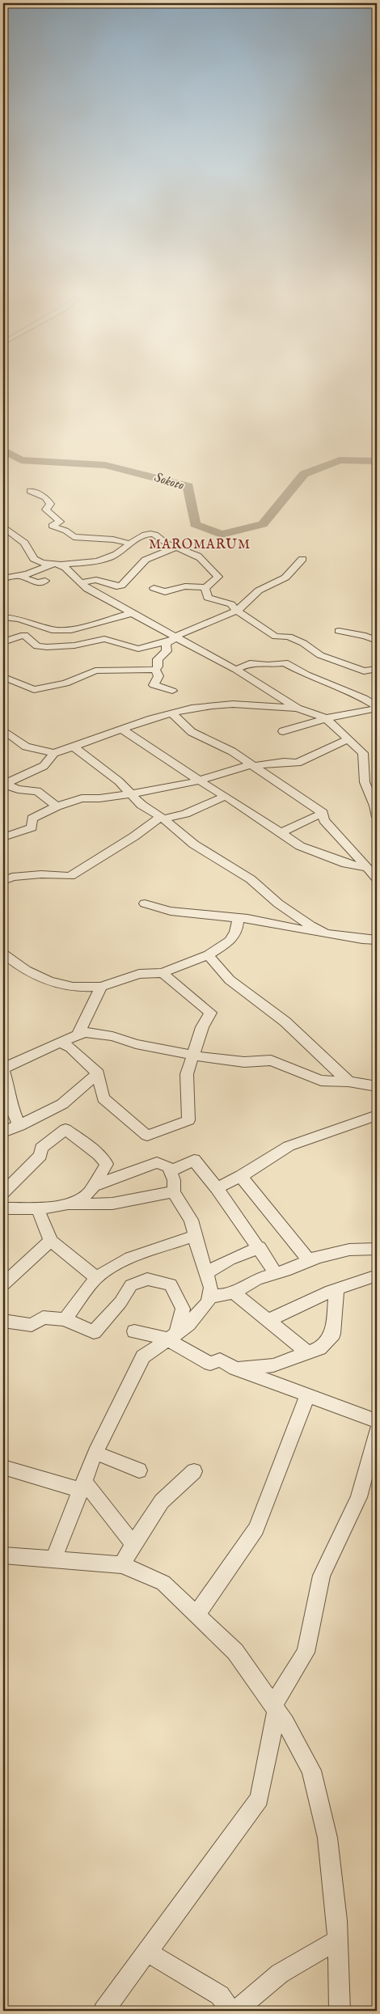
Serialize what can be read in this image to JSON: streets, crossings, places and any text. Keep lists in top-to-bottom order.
{
  "districts": ["MAROMARUM"],
  "water": ["Sokoto"]
}
